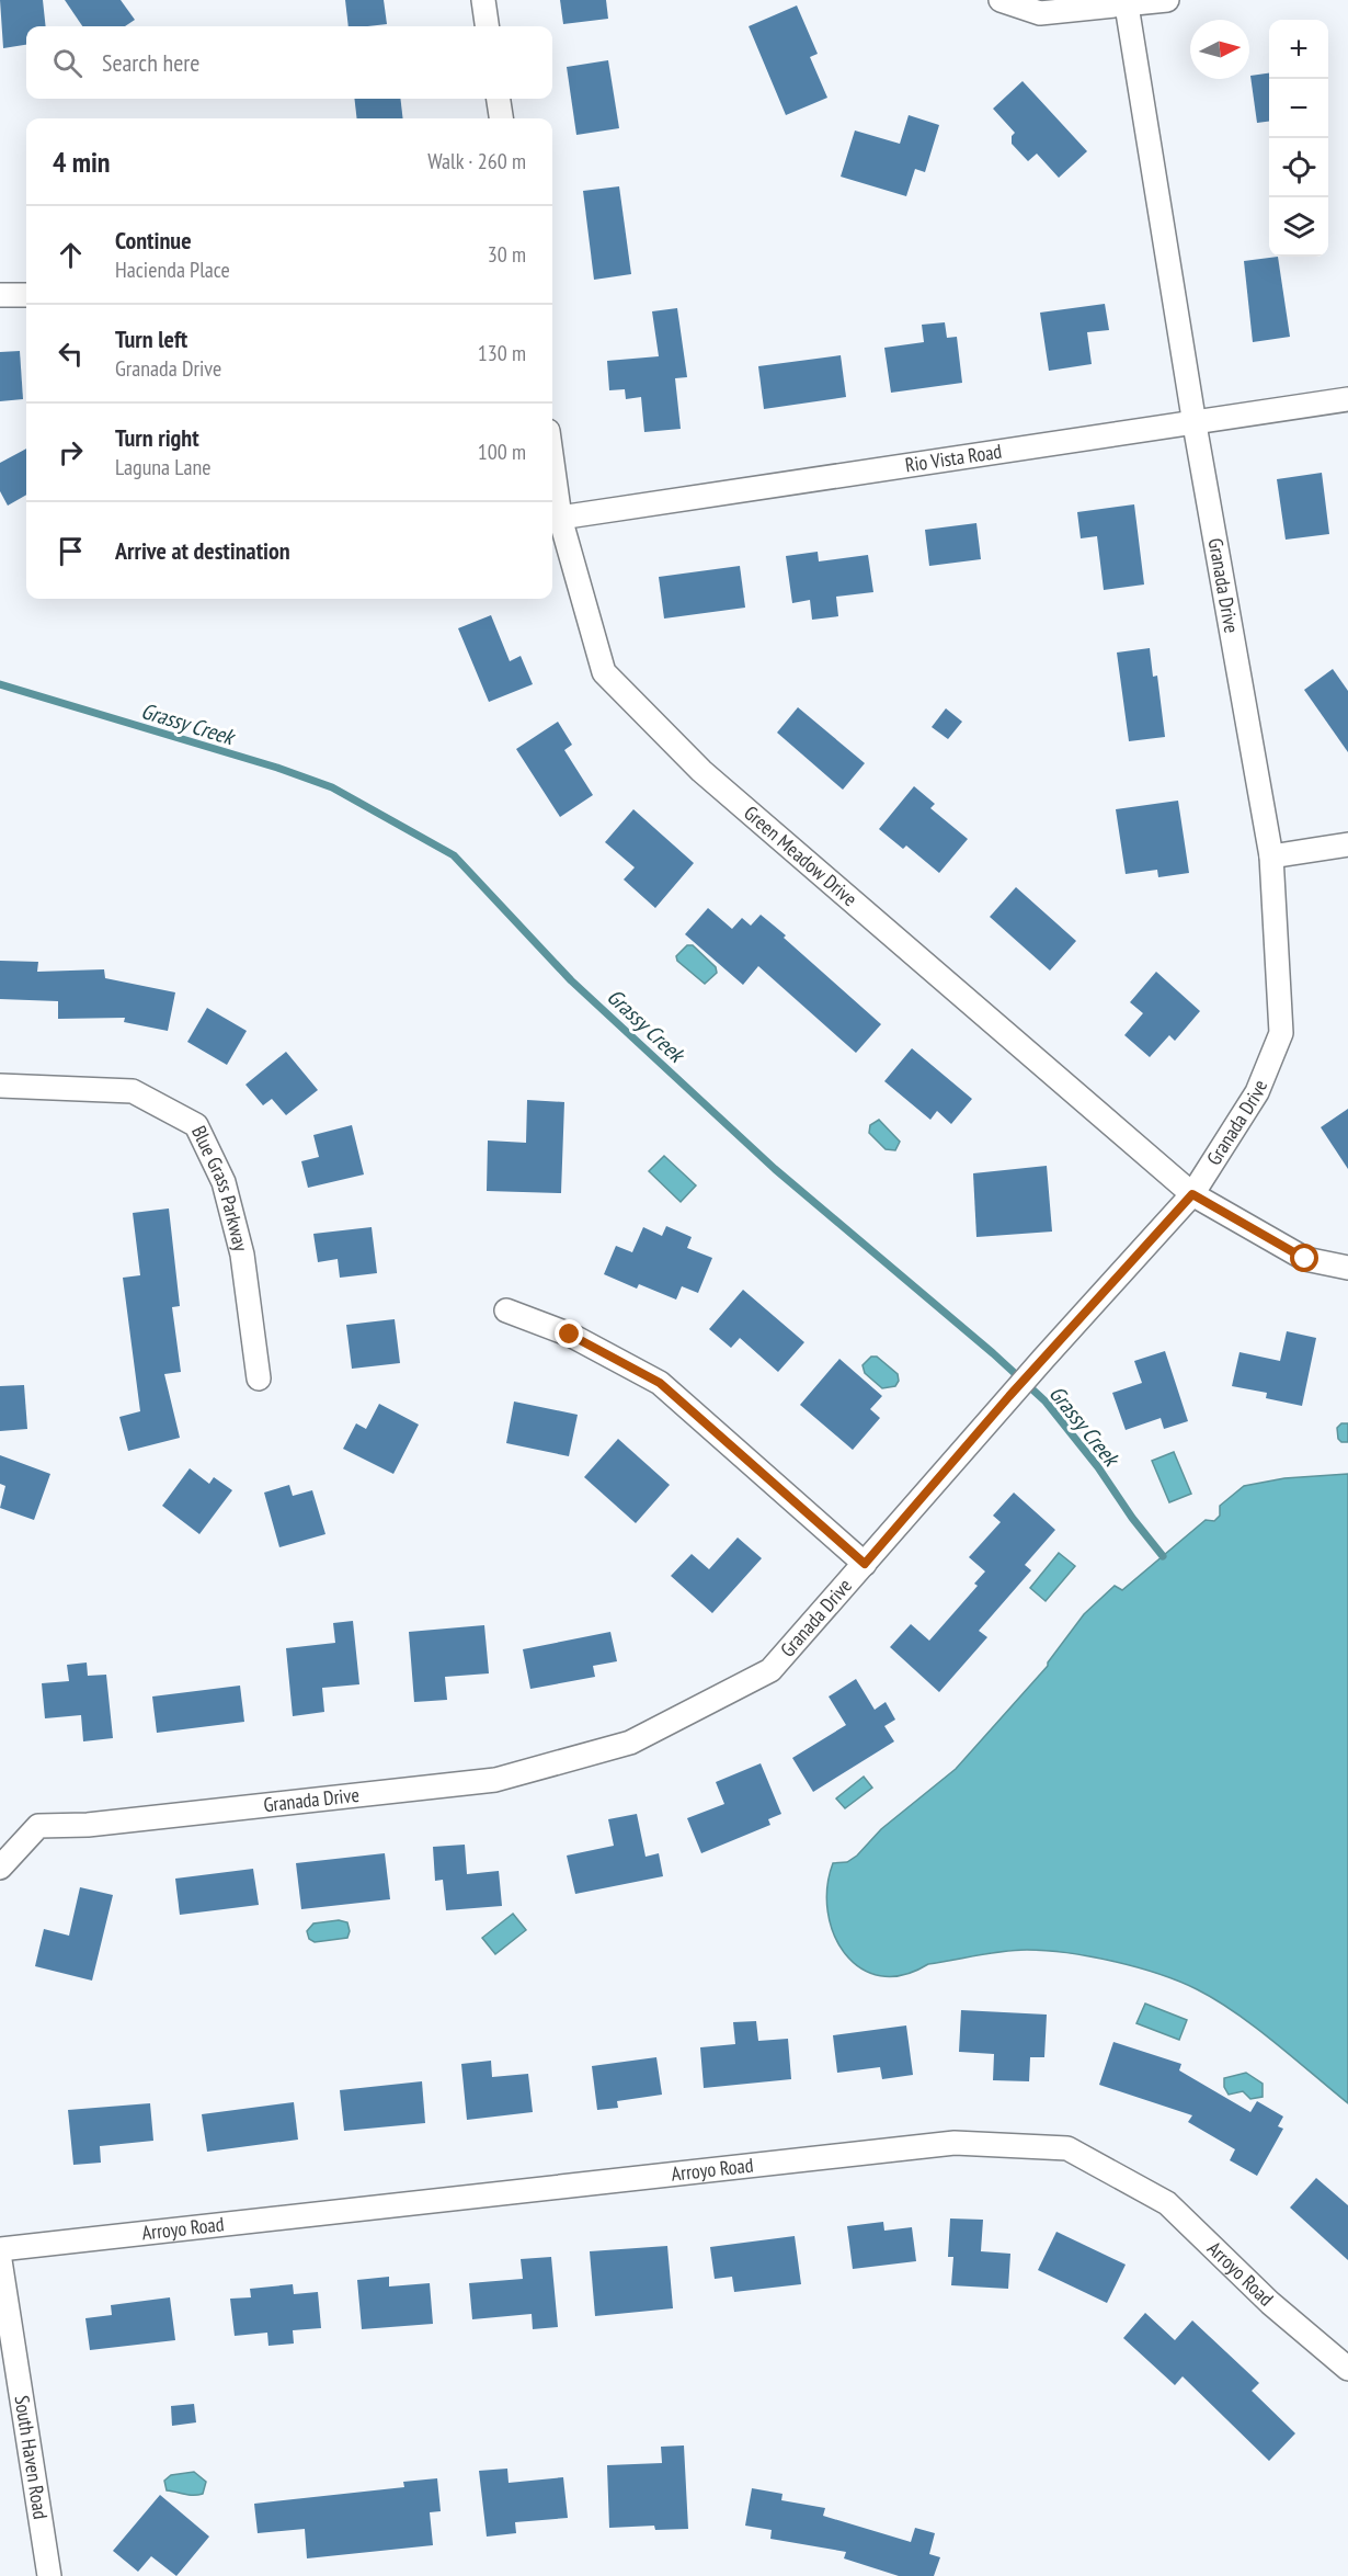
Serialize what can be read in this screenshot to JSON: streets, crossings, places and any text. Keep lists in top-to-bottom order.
{
  "streets": {
    "street": [
      "Rio Vista Road",
      "Granada Drive",
      "Green Meadow Drive",
      "Blue Grass Parkway",
      "Arroyo Road",
      "South Haven Road"
    ]
  },
  "crossings": [
    ["Rio Vista Road", "Granada Drive"],
    ["Rio Vista Road", "Green Meadow Drive"],
    ["Granada Drive", "Green Meadow Drive"]
  ],
  "water": ["Grassy Creek"],
  "north": "right",
  "page": {
    "map_buttons": ["+", "−"],
    "search": "Search here",
    "heading": ["4 min", "Walk · 260 m"],
    "list": [
      ["Continue", "Hacienda Place", "30 m"],
      ["Turn left", "Granada Drive", "130 m"],
      ["Turn right", "Laguna Lane", "100 m"],
      "Arrive at destination"
    ]
  }
}
